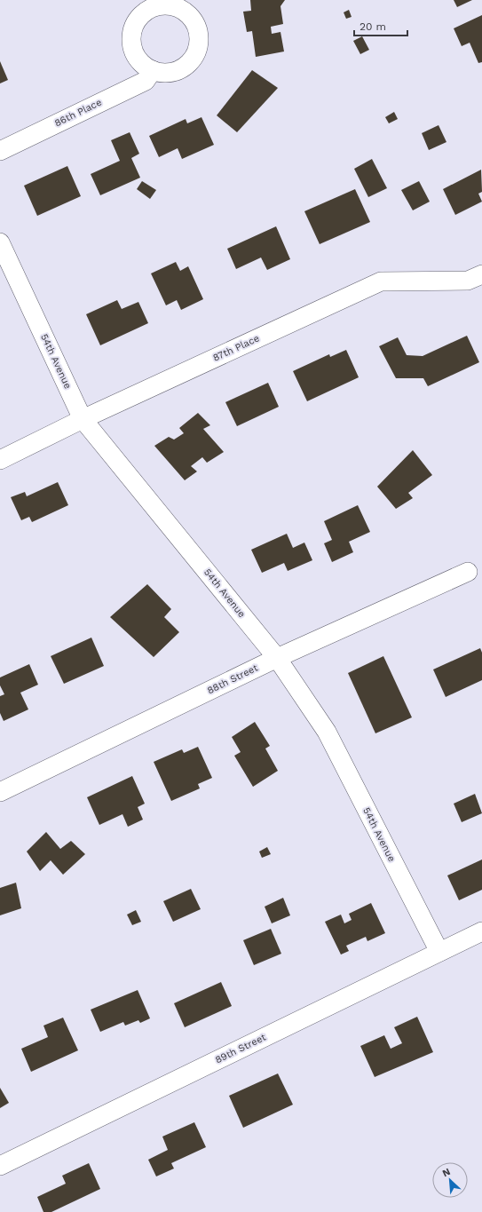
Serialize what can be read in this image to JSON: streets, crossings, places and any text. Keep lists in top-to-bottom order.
{
  "streets": {
    "street": [
      "86th Place",
      "87th Place",
      "54th Avenue",
      "88th Street",
      "89th Street"
    ]
  },
  "crossings": [
    ["87th Place", "54th Avenue"],
    ["54th Avenue", "88th Street"],
    ["54th Avenue", "89th Street"]
  ],
  "scale_bar": "20 m",
  "north": "top left"
}
